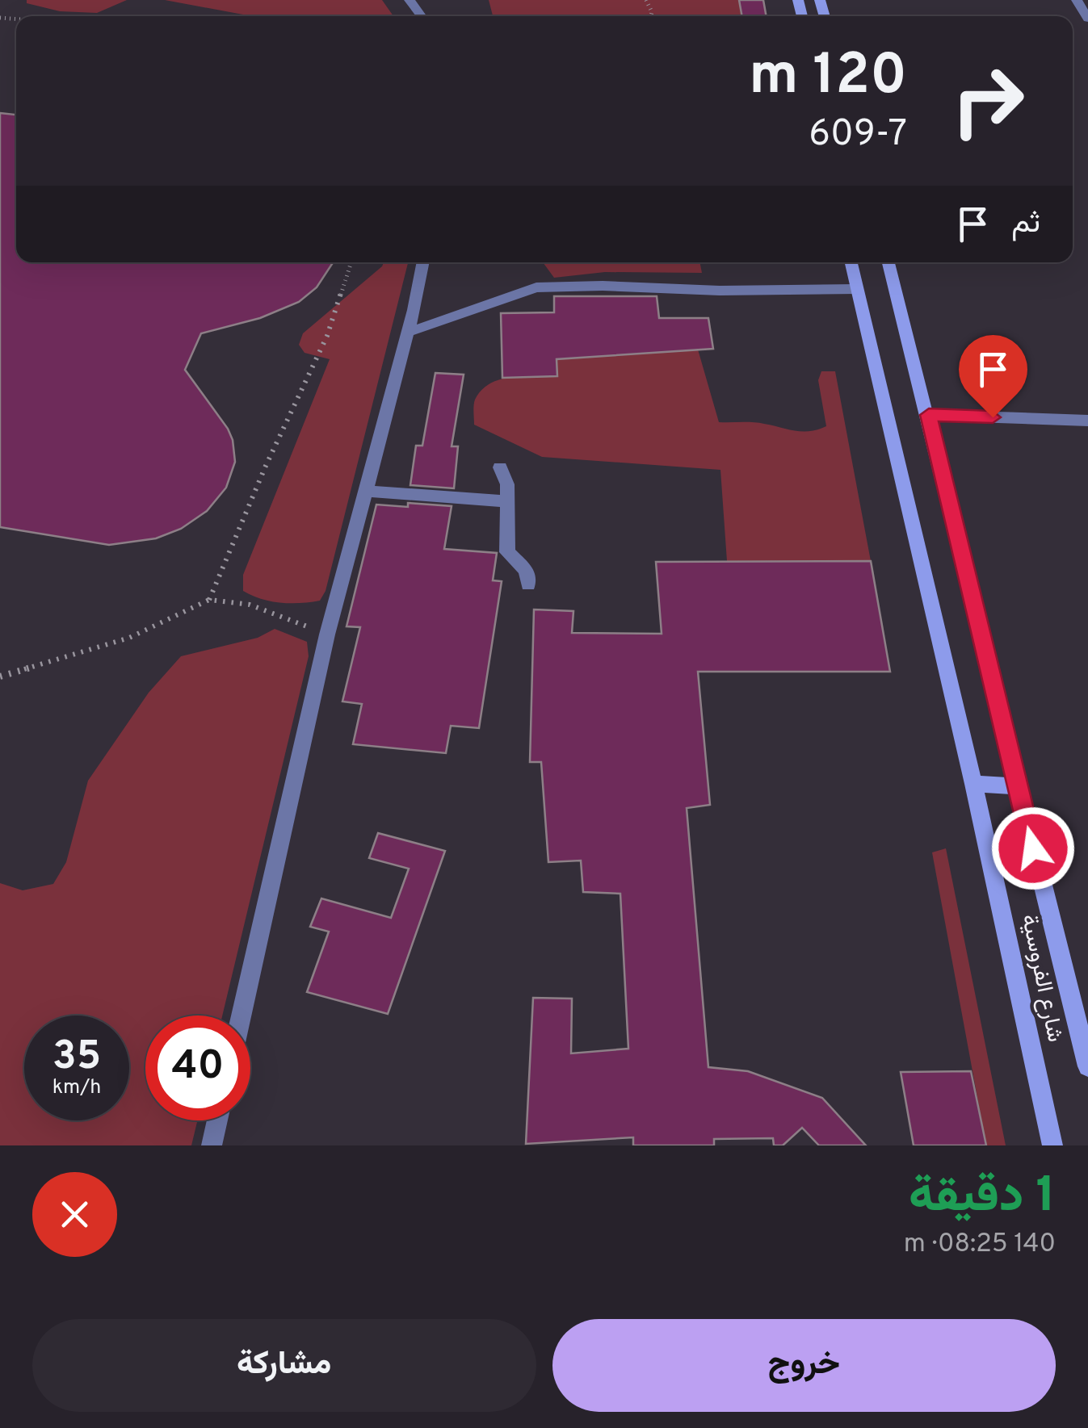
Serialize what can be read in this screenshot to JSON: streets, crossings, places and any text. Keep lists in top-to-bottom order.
{
  "streets": {
    "street": ["شارع الفروسية"]
  },
  "page": {
    "turn": ["120 m", "609-7"],
    "then": "ثم",
    "speed": "35 km/h",
    "limit": "40",
    "heading": ["1 دقيقة", "140 m · 08:25"],
    "buttons": ["خروج", "مشاركة"]
  }
}
